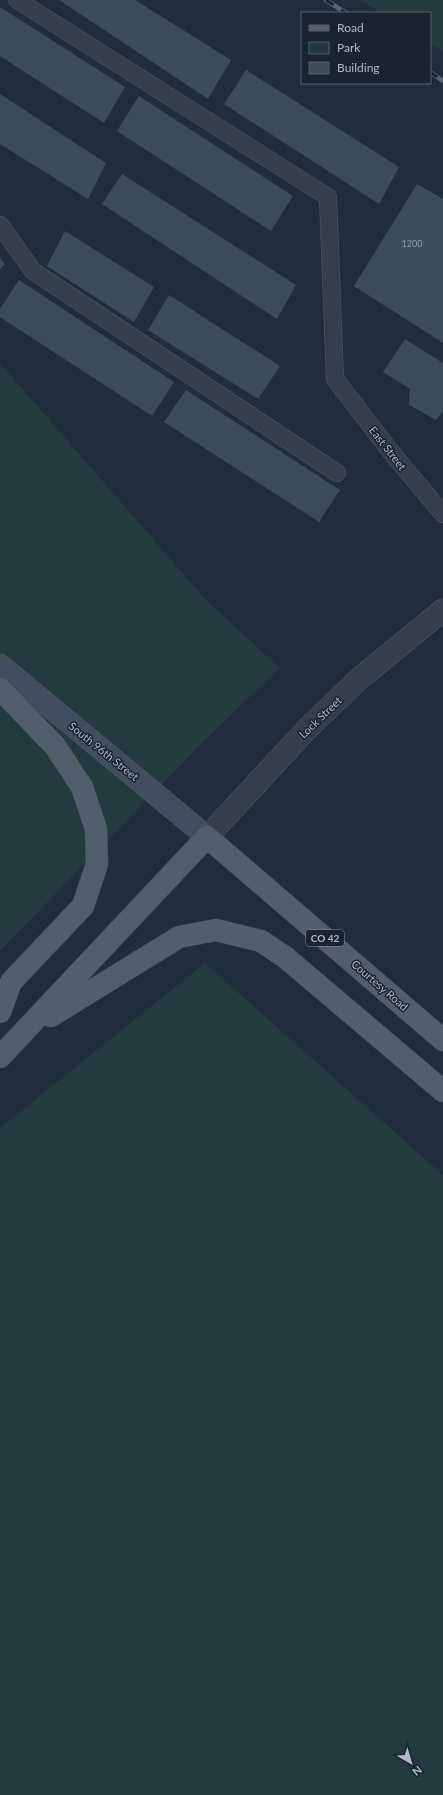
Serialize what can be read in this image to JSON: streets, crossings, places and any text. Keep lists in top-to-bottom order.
{
  "streets": {
    "main road": ["South 96th Street", "CO 42", "Courtesy Road"],
    "street": ["Lock Street"],
    "lane": ["East Street"]
  },
  "crossings": [
    ["Lock Street", "South 96th Street"],
    ["Lock Street", "Courtesy Road"],
    ["South 96th Street", "Courtesy Road"]
  ],
  "house_numbers": ["1200"],
  "legend": ["Road", "Park", "Building"],
  "north": "bottom right"
}
